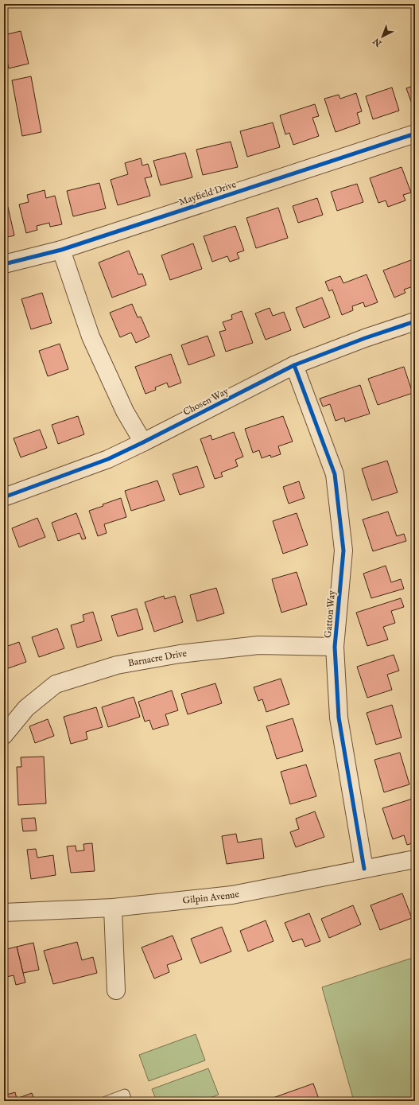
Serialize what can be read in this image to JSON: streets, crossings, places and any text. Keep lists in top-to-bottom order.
{
  "streets": {
    "street": [
      "Mayfield Drive",
      "Chosen Way",
      "Gatton Way",
      "Barnacre Drive",
      "Gilpin Avenue"
    ]
  },
  "crossings": [
    ["Chosen Way", "Gatton Way"],
    ["Gatton Way", "Barnacre Drive"],
    ["Gatton Way", "Gilpin Avenue"]
  ],
  "north": "bottom left"
}
